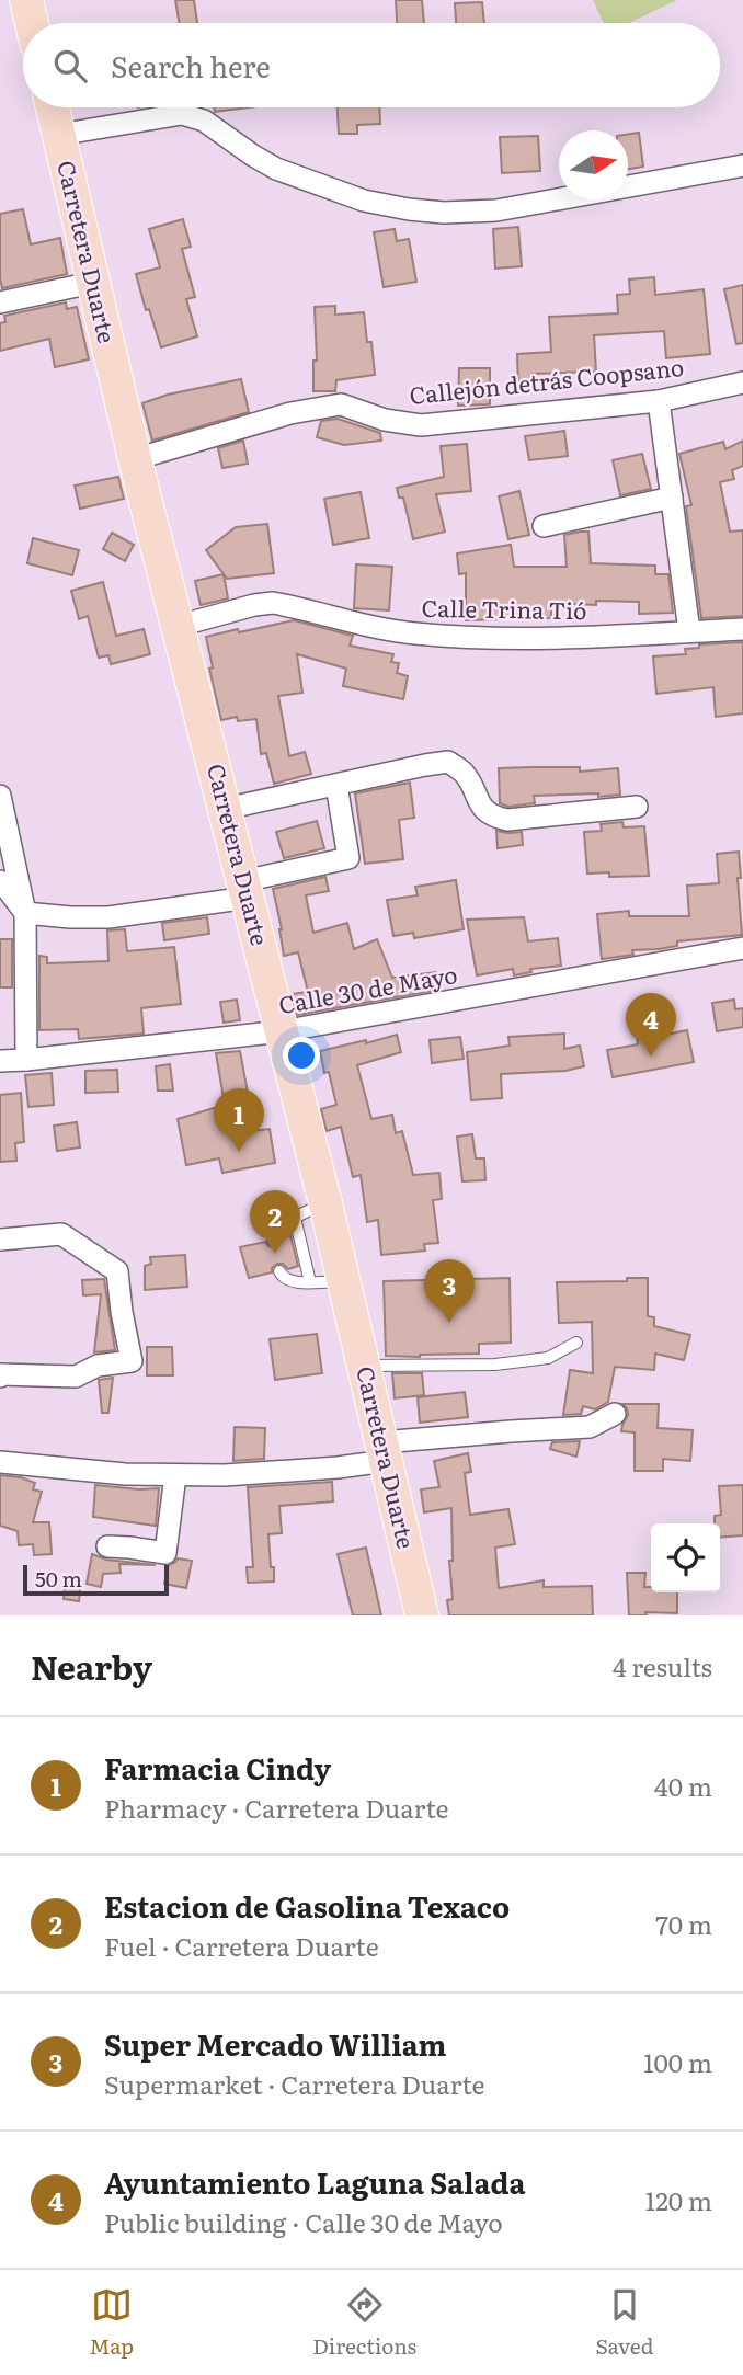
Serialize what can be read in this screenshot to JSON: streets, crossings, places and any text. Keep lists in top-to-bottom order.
{
  "streets": {
    "main road": ["Carretera Duarte"],
    "street": ["Callejón detrás Coopsano", "Calle Trina Tió", "Calle 30 de Mayo"]
  },
  "crossings": [
    ["Carretera Duarte", "Callejón detrás Coopsano"],
    ["Carretera Duarte", "Calle Trina Tió"],
    ["Carretera Duarte", "Calle 30 de Mayo"]
  ],
  "scale_bar": "50 m",
  "north": "right",
  "page": {
    "search": "Search here",
    "pins": [
      "4",
      "1",
      "2",
      "3"
    ],
    "scale": "50 m",
    "heading": ["Nearby", "4 results"],
    "list": [
      {
        "mark": "1",
        "name": "Farmacia Cindy",
        "note": "Pharmacy · Carretera Duarte",
        "value": "40 m"
      },
      {
        "mark": "2",
        "name": "Estacion de Gasolina Texaco",
        "note": "Fuel · Carretera Duarte",
        "value": "70 m"
      },
      {
        "mark": "3",
        "name": "Super Mercado William",
        "note": "Supermarket · Carretera Duarte",
        "value": "100 m"
      },
      {
        "mark": "4",
        "name": "Ayuntamiento Laguna Salada",
        "note": "Public building · Calle 30 de Mayo",
        "value": "120 m"
      }
    ],
    "nav": ["Map", "Directions", "Saved"]
  }
}
